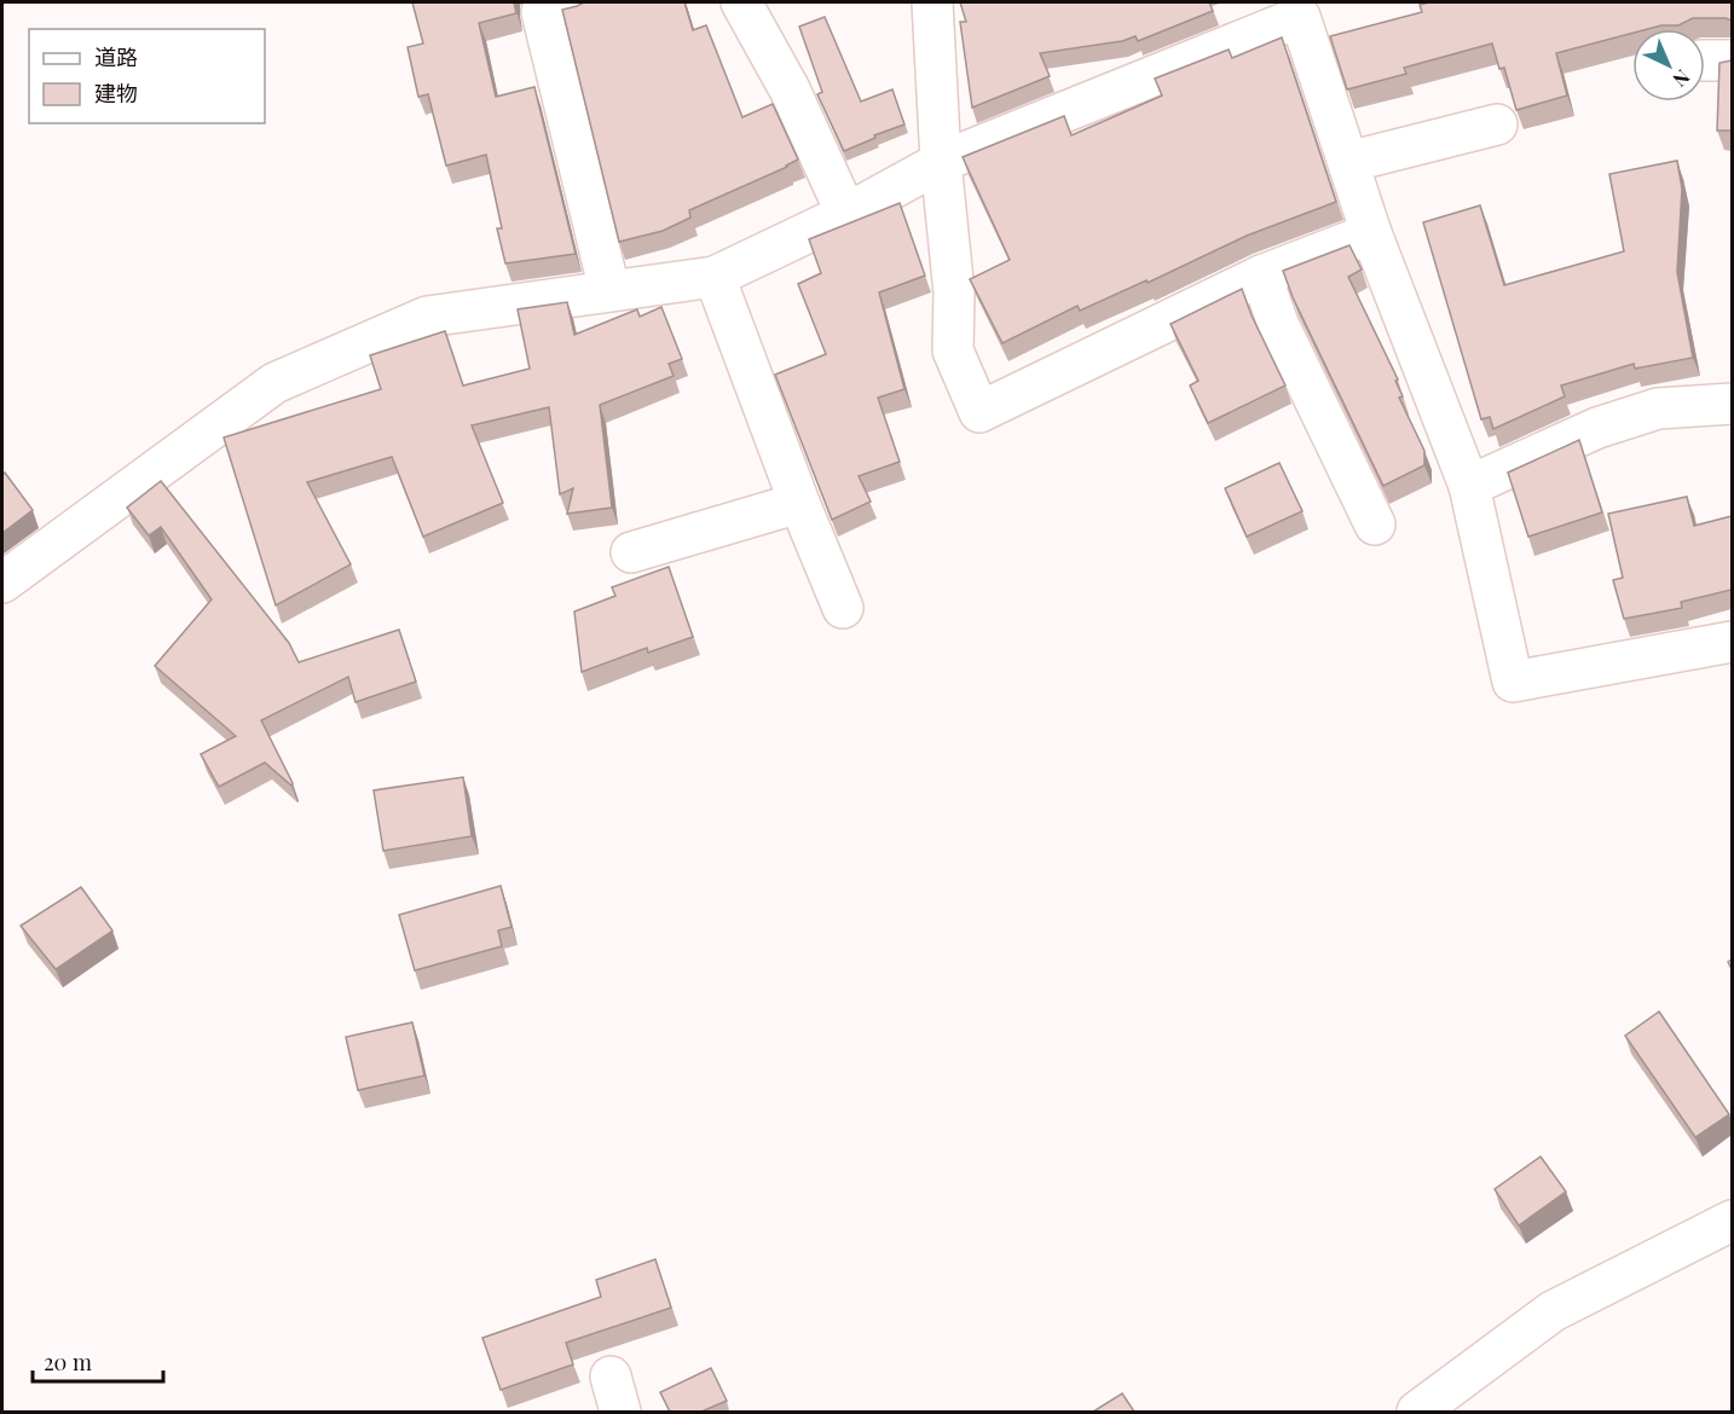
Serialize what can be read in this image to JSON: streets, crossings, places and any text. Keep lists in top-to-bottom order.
{
  "legend": ["道路", "建物"],
  "scale_bar": "20 m",
  "north": "bottom right"
}
